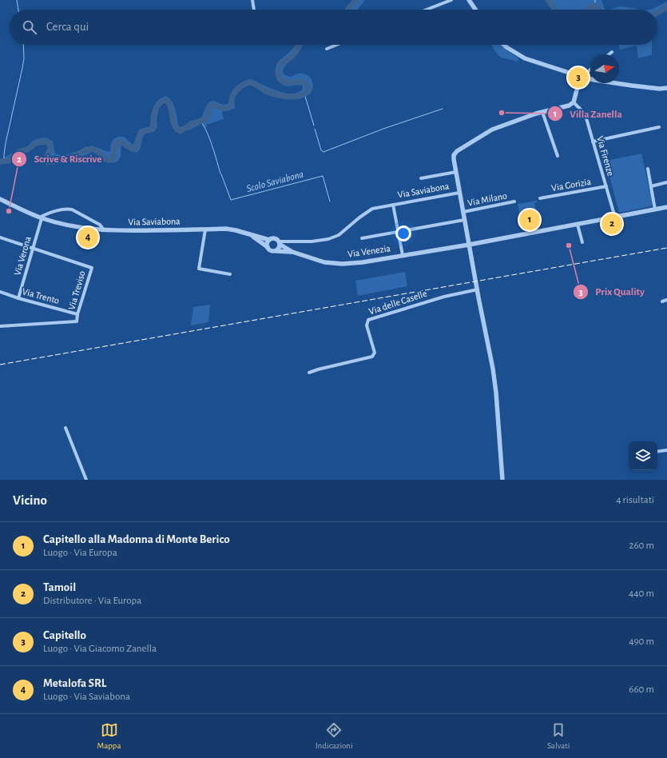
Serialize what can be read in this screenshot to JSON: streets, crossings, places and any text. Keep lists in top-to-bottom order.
{
  "streets": {
    "street": [
      "Via Firenze",
      "Via Gorizia",
      "Via Saviabona",
      "Via Milano",
      "Via Venezia",
      "Via Verona",
      "Via Treviso",
      "Via Trento",
      "Via delle Caselle"
    ]
  },
  "crossings": [
    ["Via Firenze", "Via Gorizia"],
    ["Via Firenze", "Via Saviabona"],
    ["Via Firenze", "Via Venezia"],
    ["Via Saviabona", "Via Venezia"],
    ["Via Saviabona", "Via Verona"],
    ["Via Verona", "Via Treviso"],
    ["Via Verona", "Via Trento"],
    ["Via Treviso", "Via Trento"]
  ],
  "water": ["Scolo Saviabona"],
  "places": ["Villa Zanella", "Scrive & Riscrive", "Prix Quality"],
  "north": "right",
  "page": {
    "search": "Cerca qui",
    "pins": [
      "3",
      "1",
      "2",
      "4"
    ],
    "heading": ["Vicino", "4 risultati"],
    "list": [
      {
        "mark": "1",
        "name": "Capitello alla Madonna di Monte Berico",
        "note": "Luogo · Via Europa",
        "value": "260 m"
      },
      {
        "mark": "2",
        "name": "Tamoil",
        "note": "Distributore · Via Europa",
        "value": "440 m"
      },
      {
        "mark": "3",
        "name": "Capitello",
        "note": "Luogo · Via Giacomo Zanella",
        "value": "490 m"
      },
      {
        "mark": "4",
        "name": "Metalofa SRL",
        "note": "Luogo · Via Saviabona",
        "value": "660 m"
      }
    ],
    "nav": ["Mappa", "Indicazioni", "Salvati"]
  }
}
